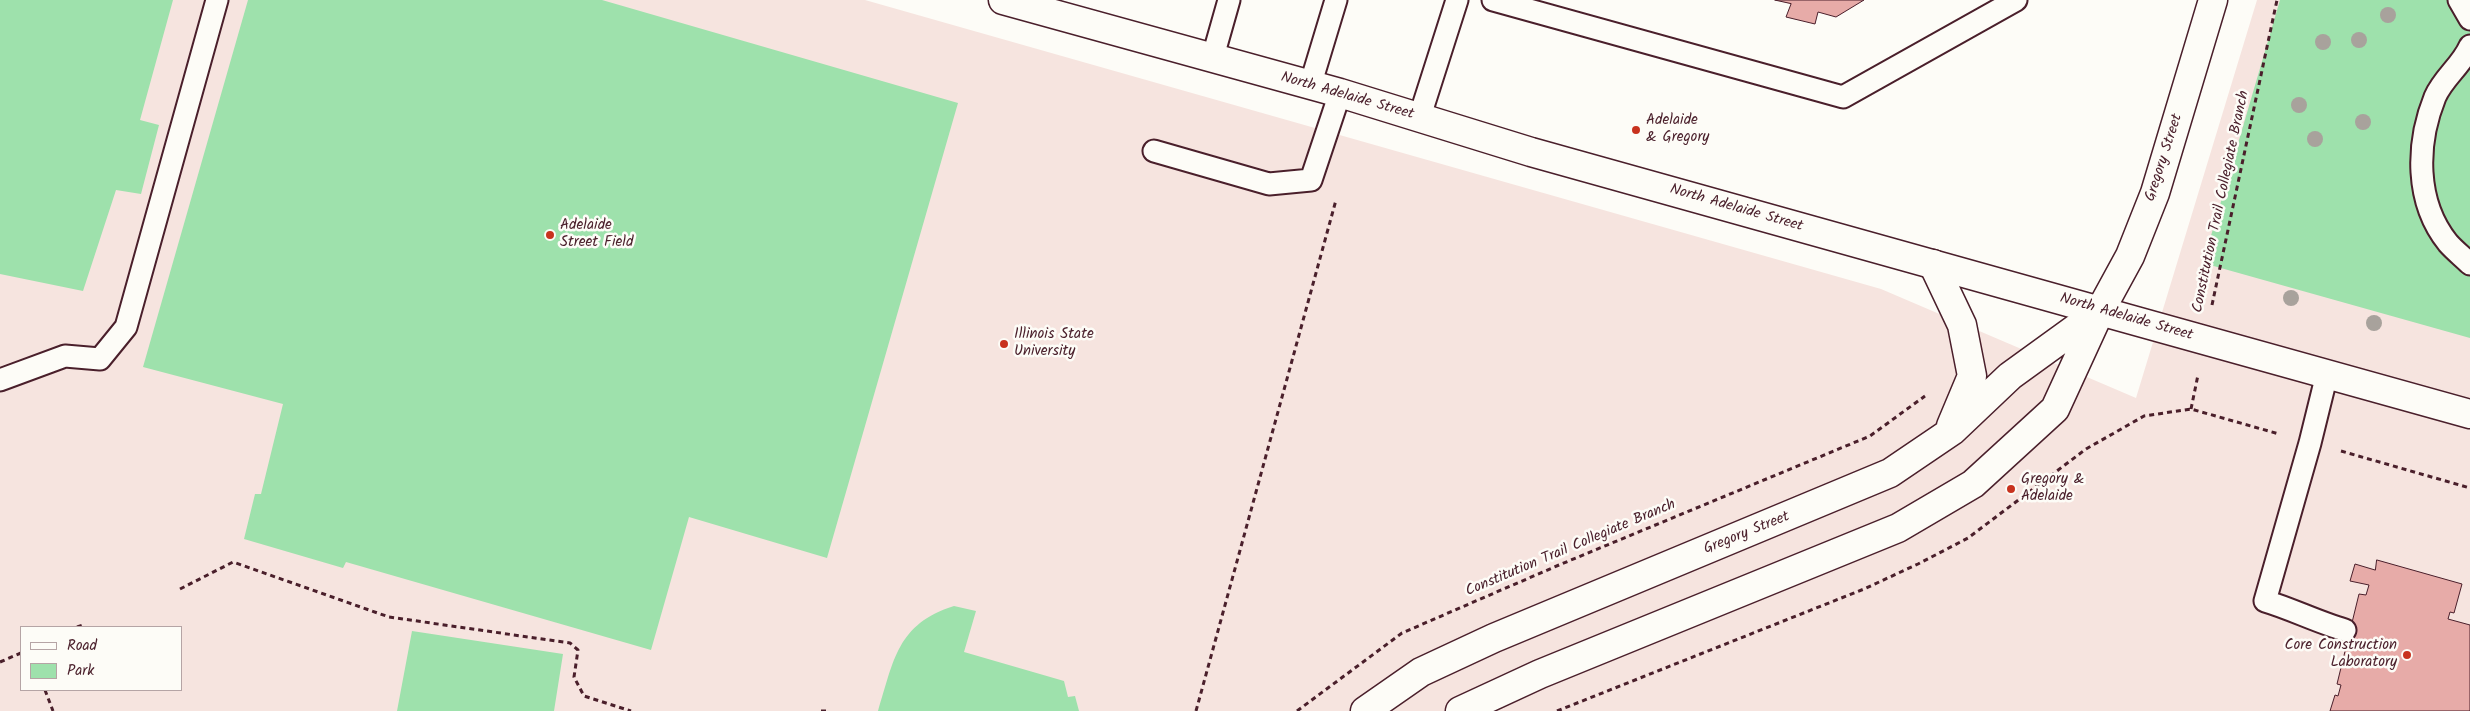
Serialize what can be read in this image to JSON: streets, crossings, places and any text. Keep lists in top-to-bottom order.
{
  "streets": {
    "main road": ["North Adelaide Street", "Gregory Street"],
    "path": ["Constitution Trail Collegiate Branch"]
  },
  "crossings": [
    ["North Adelaide Street", "Gregory Street"],
    ["North Adelaide Street", "Constitution Trail Collegiate Branch"]
  ],
  "places": [
    "Adelaide & Gregory",
    "Adelaide Street Field",
    "Illinois State University",
    "Gregory & Adelaide",
    "Core Construction Laboratory"
  ],
  "legend": ["Road", "Park"]
}
